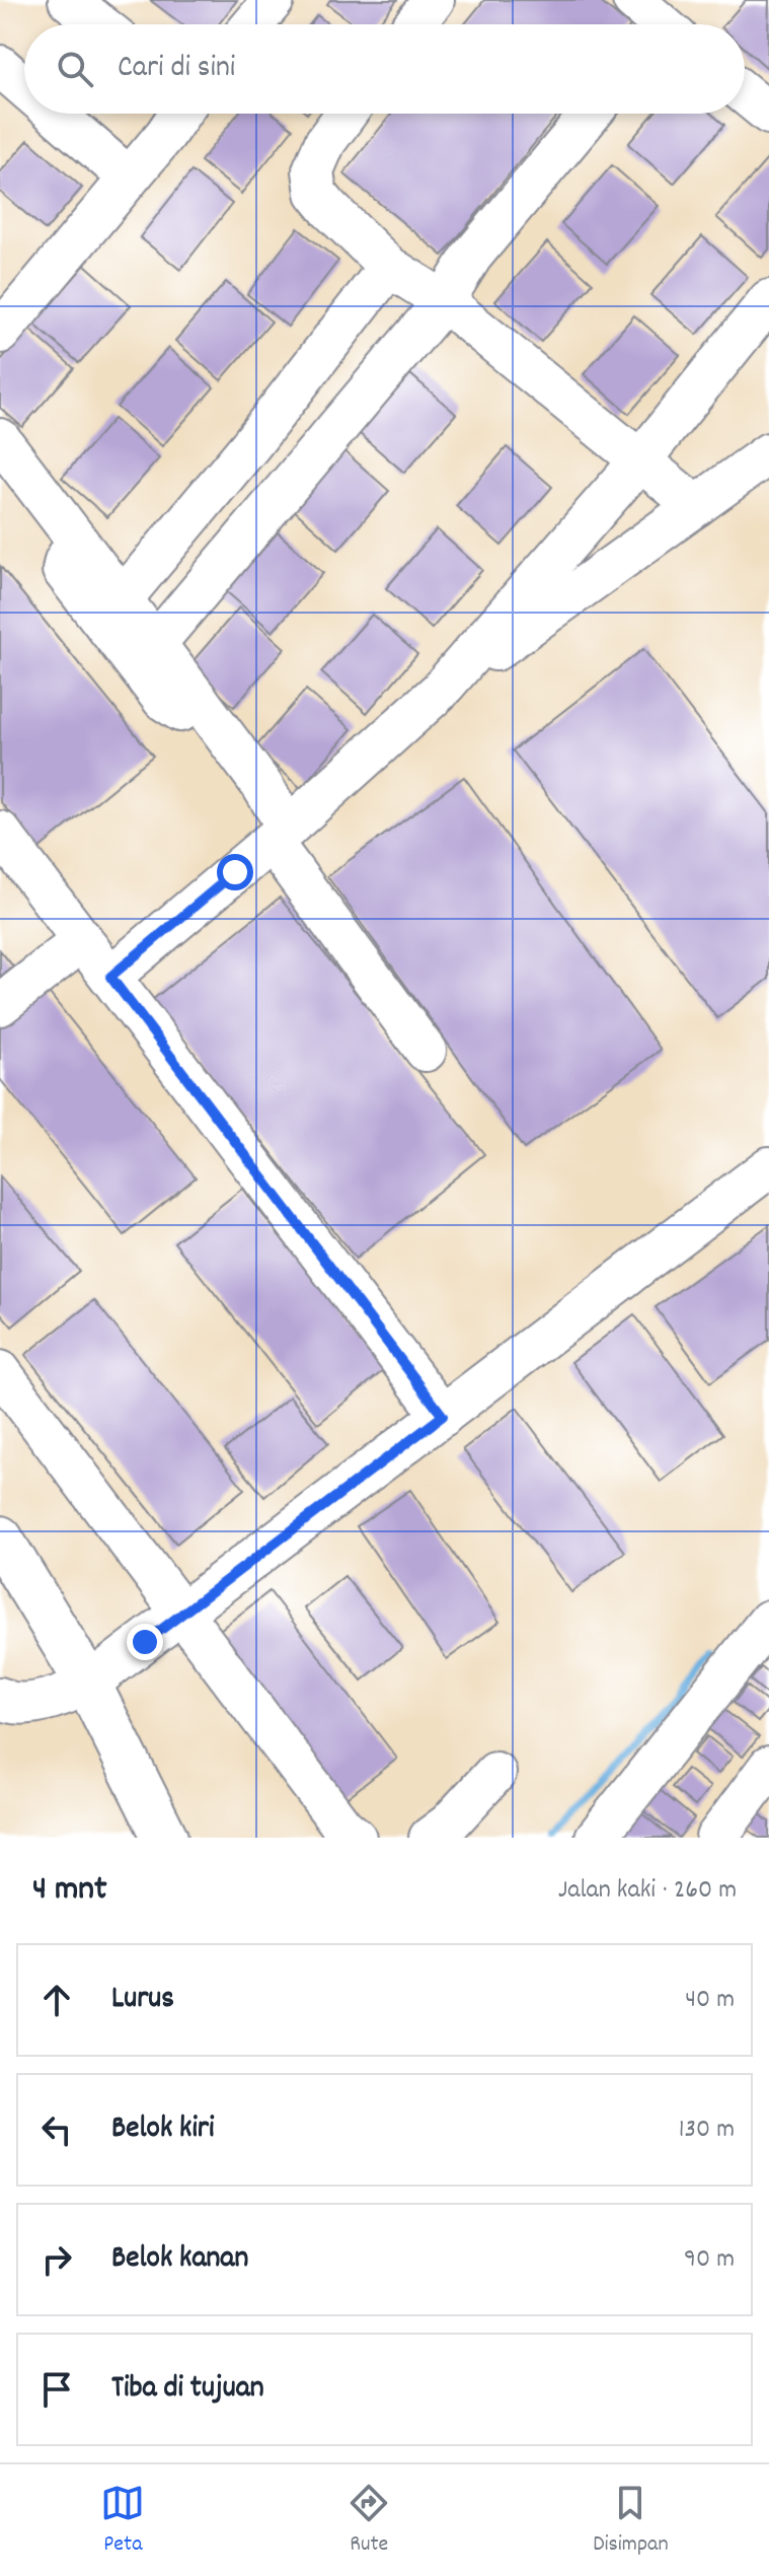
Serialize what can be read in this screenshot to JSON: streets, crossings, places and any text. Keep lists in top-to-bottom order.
{
  "page": {
    "search": "Cari di sini",
    "heading": ["4 mnt", "Jalan kaki · 260 m"],
    "list": [
      ["Lurus", "40 m"],
      ["Belok kiri", "130 m"],
      ["Belok kanan", "90 m"],
      "Tiba di tujuan"
    ],
    "nav": ["Peta", "Rute", "Disimpan"]
  }
}
